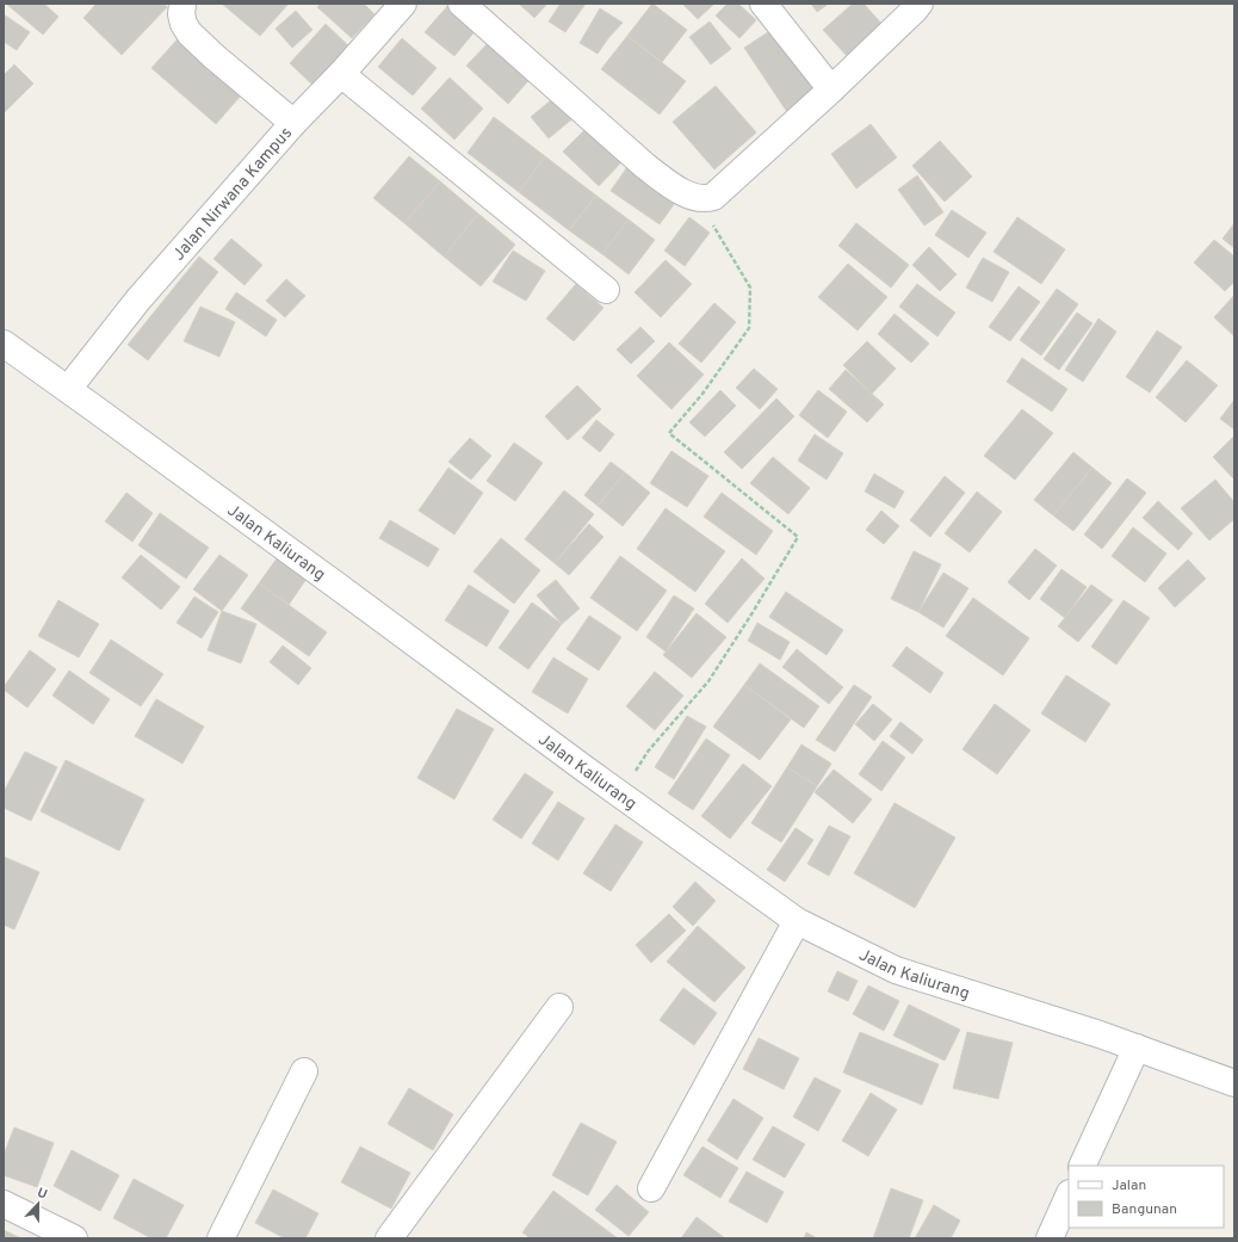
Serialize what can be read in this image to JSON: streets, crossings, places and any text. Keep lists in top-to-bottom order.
{
  "streets": {
    "street": ["Jalan Nirwana Kampus", "Jalan Kaliurang"]
  },
  "crossings": [
    ["Jalan Nirwana Kampus", "Jalan Kaliurang"]
  ],
  "legend": ["Jalan", "Bangunan"],
  "north": "top"
}
